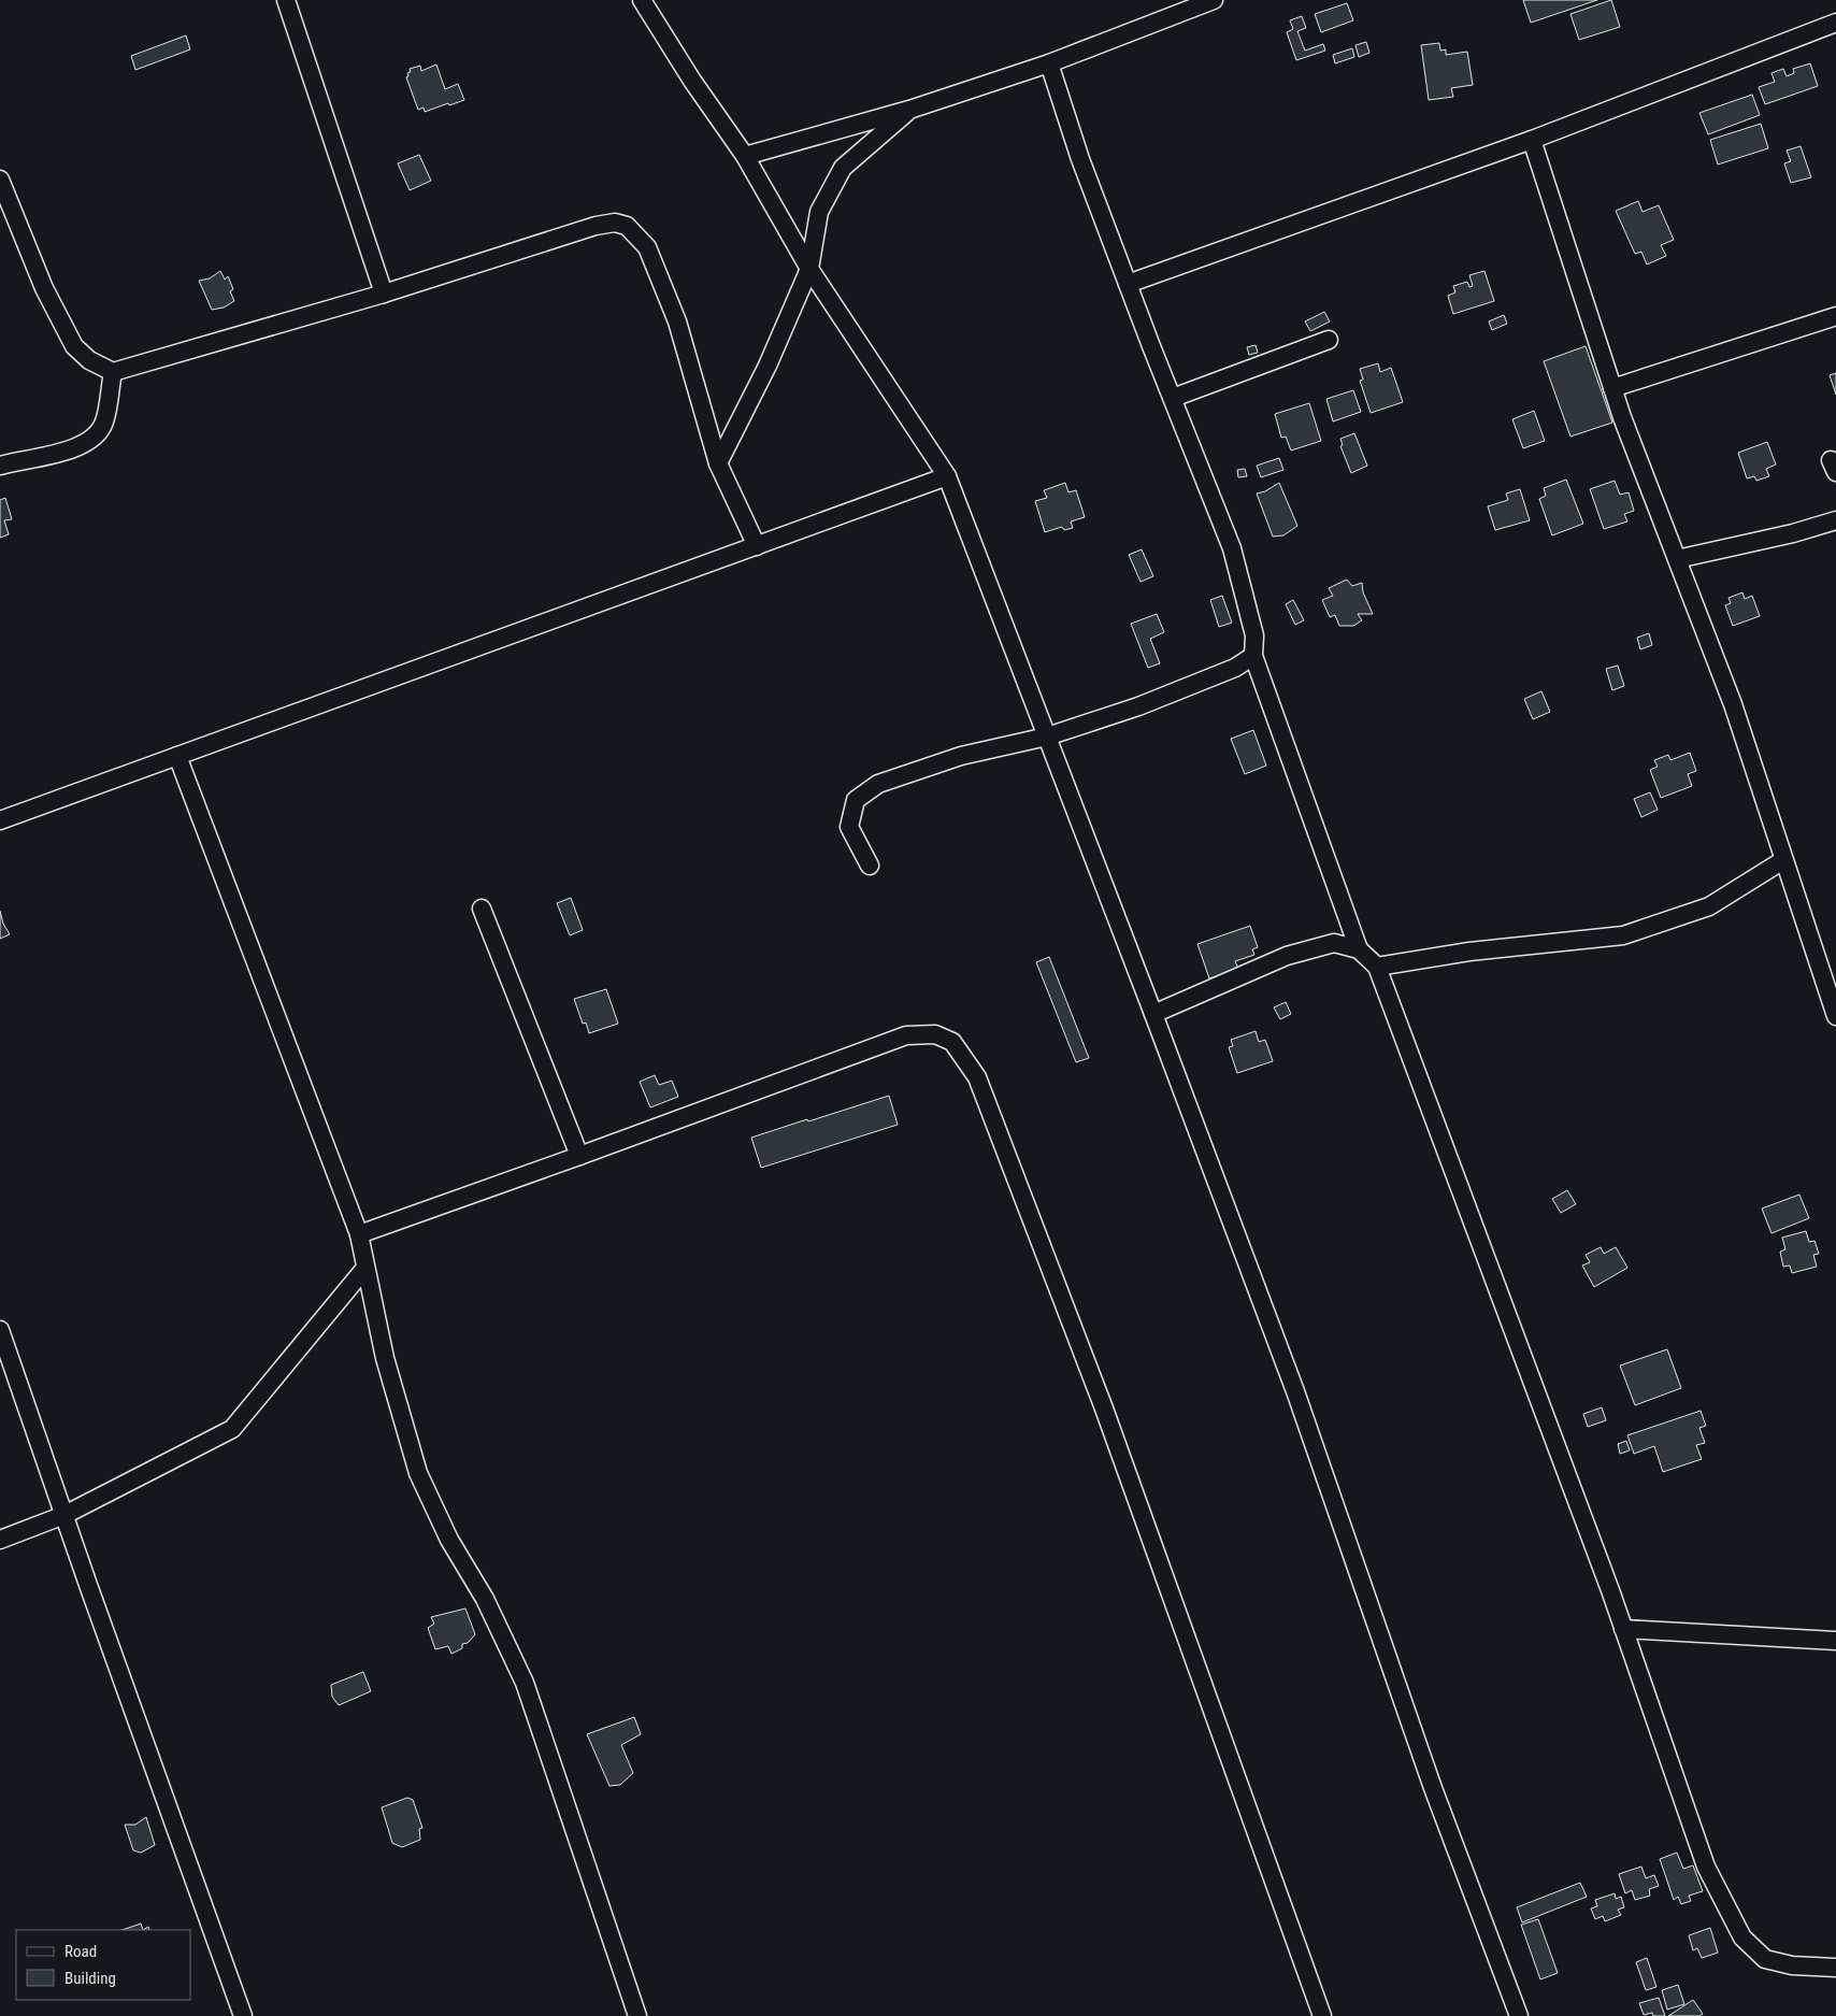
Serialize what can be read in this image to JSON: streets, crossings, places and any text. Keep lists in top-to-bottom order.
{
  "legend": ["Road", "Building"]
}
